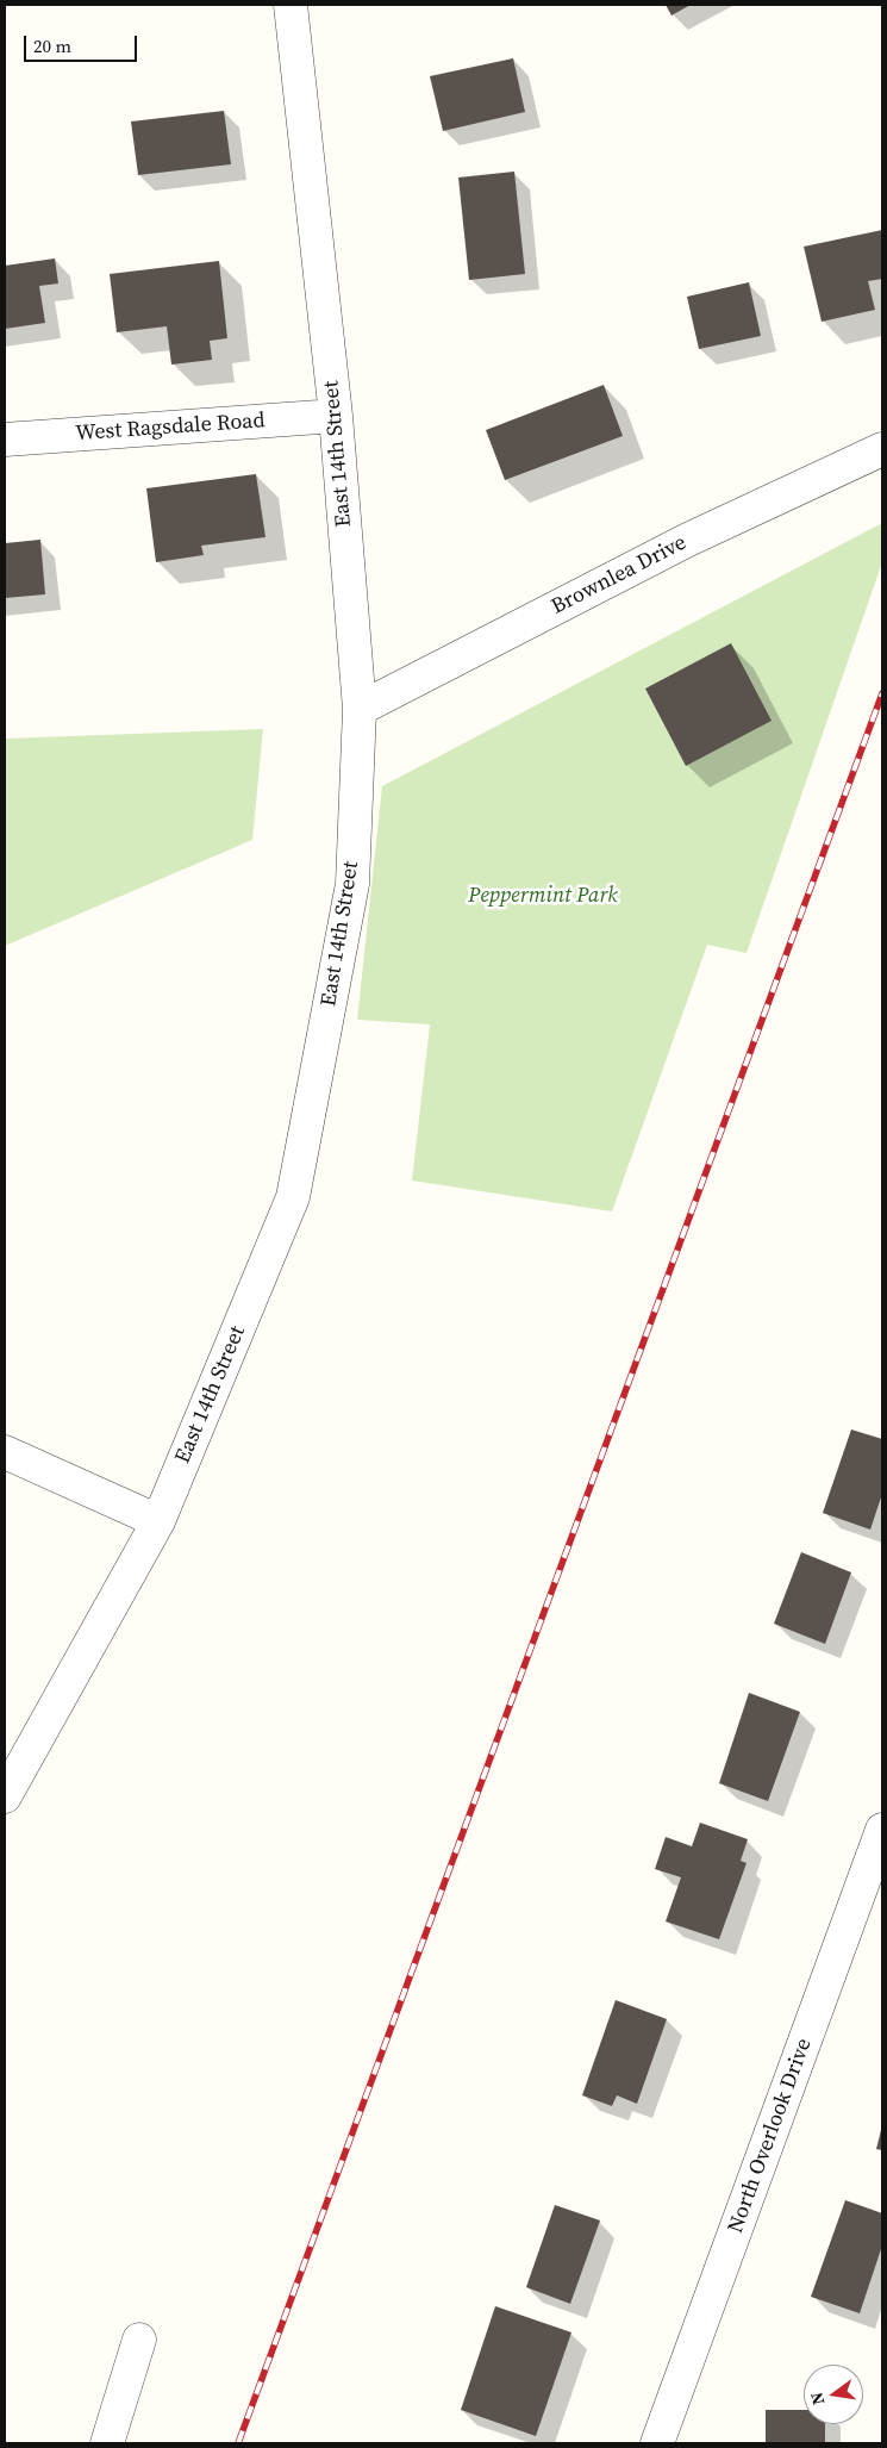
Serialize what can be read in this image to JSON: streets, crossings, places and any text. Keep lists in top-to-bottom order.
{
  "streets": {
    "street": [
      "West Ragsdale Road",
      "East 14th Street",
      "Brownlea Drive",
      "North Overlook Drive"
    ]
  },
  "crossings": [
    ["West Ragsdale Road", "East 14th Street"],
    ["East 14th Street", "Brownlea Drive"]
  ],
  "parks": ["Peppermint Park"],
  "scale_bar": "20 m",
  "north": "left"
}
